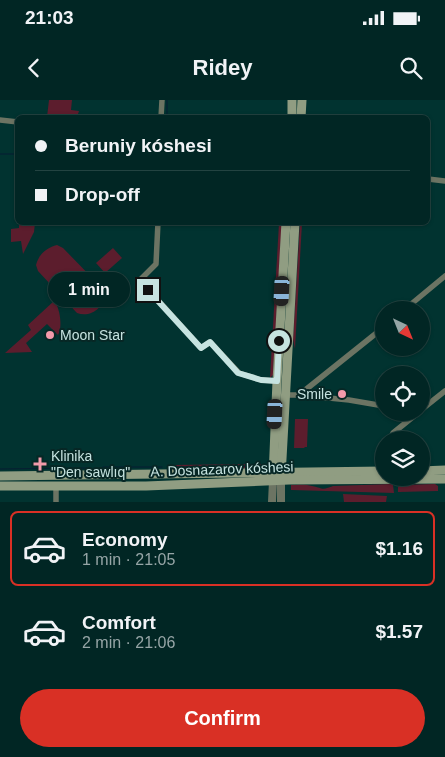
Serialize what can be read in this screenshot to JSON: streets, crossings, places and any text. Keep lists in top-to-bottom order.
{
  "streets": {
    "main road": ["A. Dosnazarov kóshesi"]
  },
  "places": {
    "other": ["Moon Star", "Smile"],
    "health": ["Klinika \"Den sawlıq\""]
  },
  "north": "bottom right",
  "page": {
    "status": "21:03",
    "header": "Ridey",
    "banner": ["Beruniy kóshesi", "Drop-off"],
    "bubble": "1 min",
    "list": [
      {
        "name": "Economy",
        "note": "1 min · 21:05",
        "value": "$1.16"
      },
      {
        "name": "Comfort",
        "note": "2 min · 21:06",
        "value": "$1.57"
      }
    ],
    "buttons": "Confirm"
  }
}
